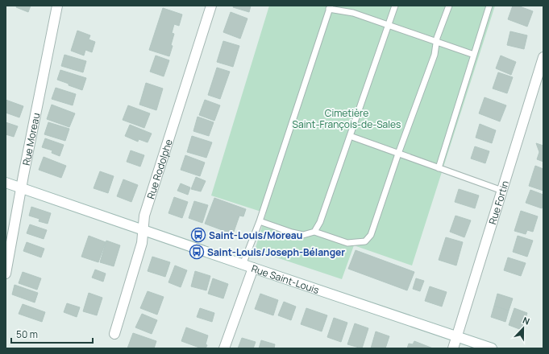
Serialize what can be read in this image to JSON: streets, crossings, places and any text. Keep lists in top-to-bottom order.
{
  "streets": {
    "street": [
      "Rue Moreau",
      "Rue Rodolphe",
      "Rue Fortin",
      "Rue Saint-Louis"
    ]
  },
  "crossings": [
    ["Rue Moreau", "Rue Saint-Louis"],
    ["Rue Rodolphe", "Rue Saint-Louis"],
    ["Rue Fortin", "Rue Saint-Louis"]
  ],
  "parks": ["Cimetière Saint-François-de-Sales"],
  "places": {
    "bus stop": ["Saint-Louis/Moreau", "Saint-Louis/Joseph-Bélanger"]
  },
  "scale_bar": "50 m",
  "north": "top"
}
